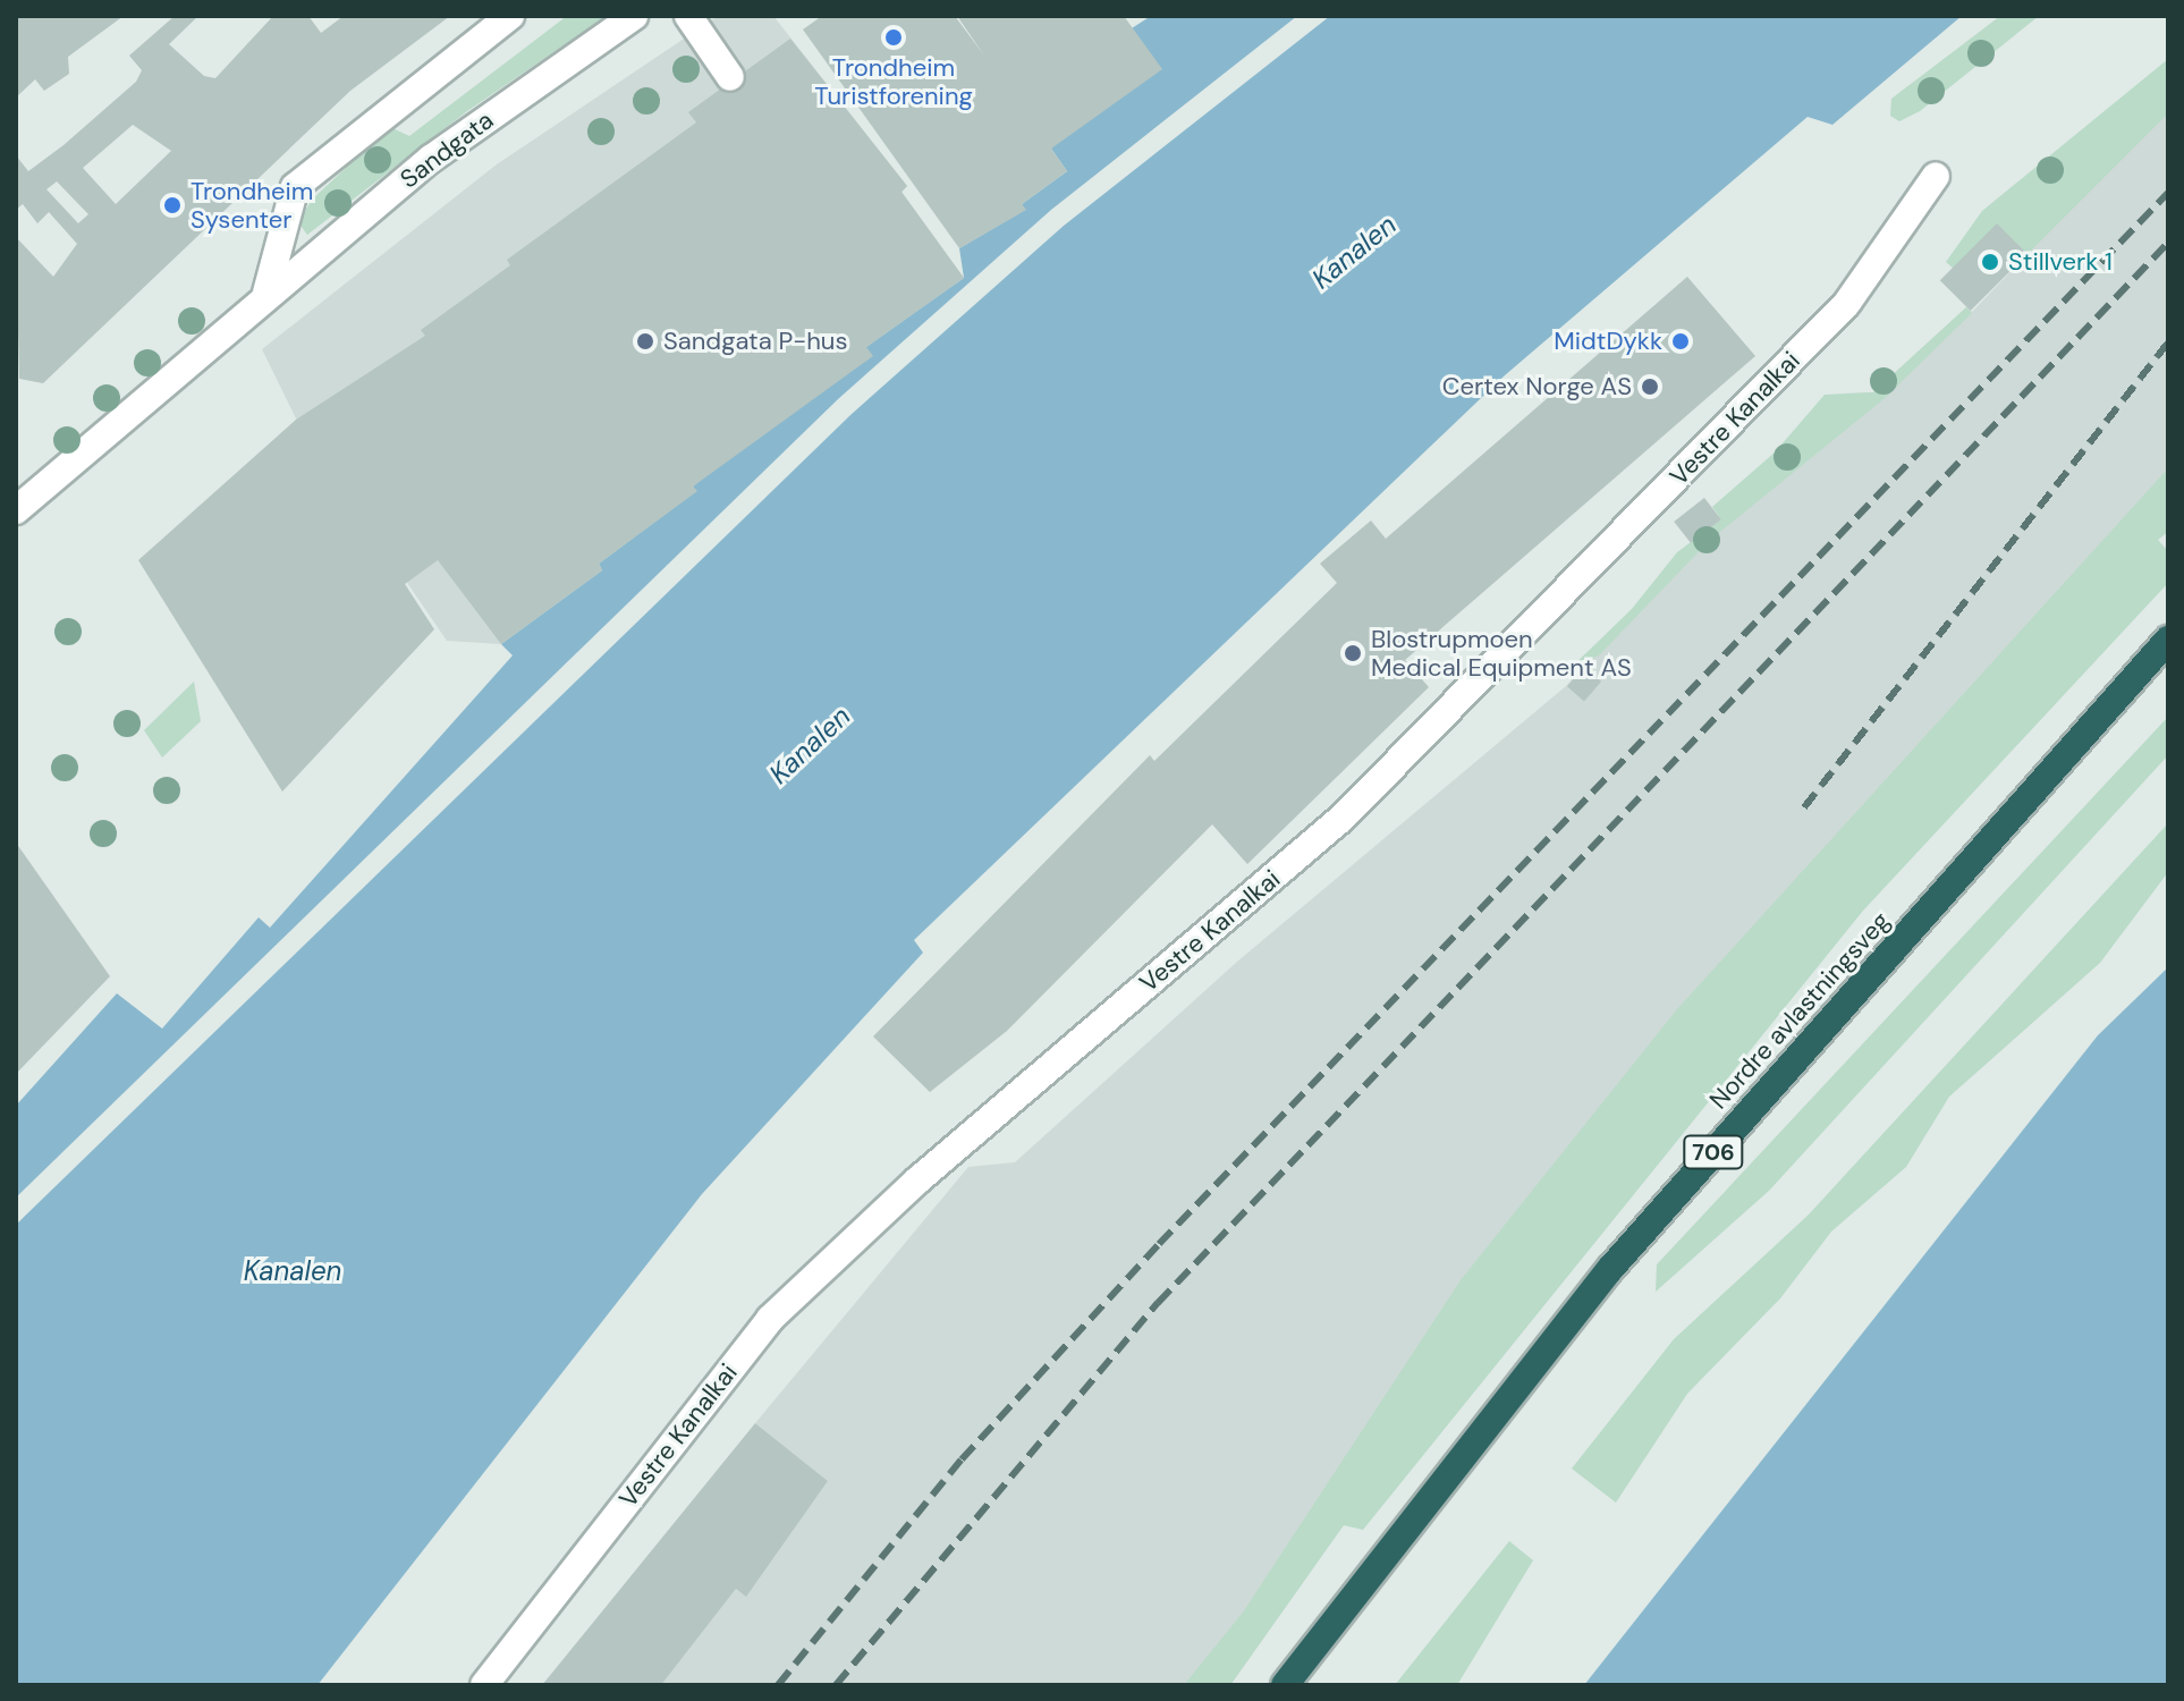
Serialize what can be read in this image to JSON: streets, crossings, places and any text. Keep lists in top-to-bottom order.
{
  "streets": {
    "highway": ["Nordre avlastningsveg", "706"],
    "street": ["Sandgata", "Vestre Kanalkai"]
  },
  "water": ["Kanalen"],
  "places": [
    "Trondheim Turistforening",
    "Trondheim Sysenter",
    "Stillverk 1",
    "Sandgata P-hus",
    "MidtDykk",
    "Certex Norge AS",
    "Blostrupmoen Medical Equipment AS"
  ]
}
